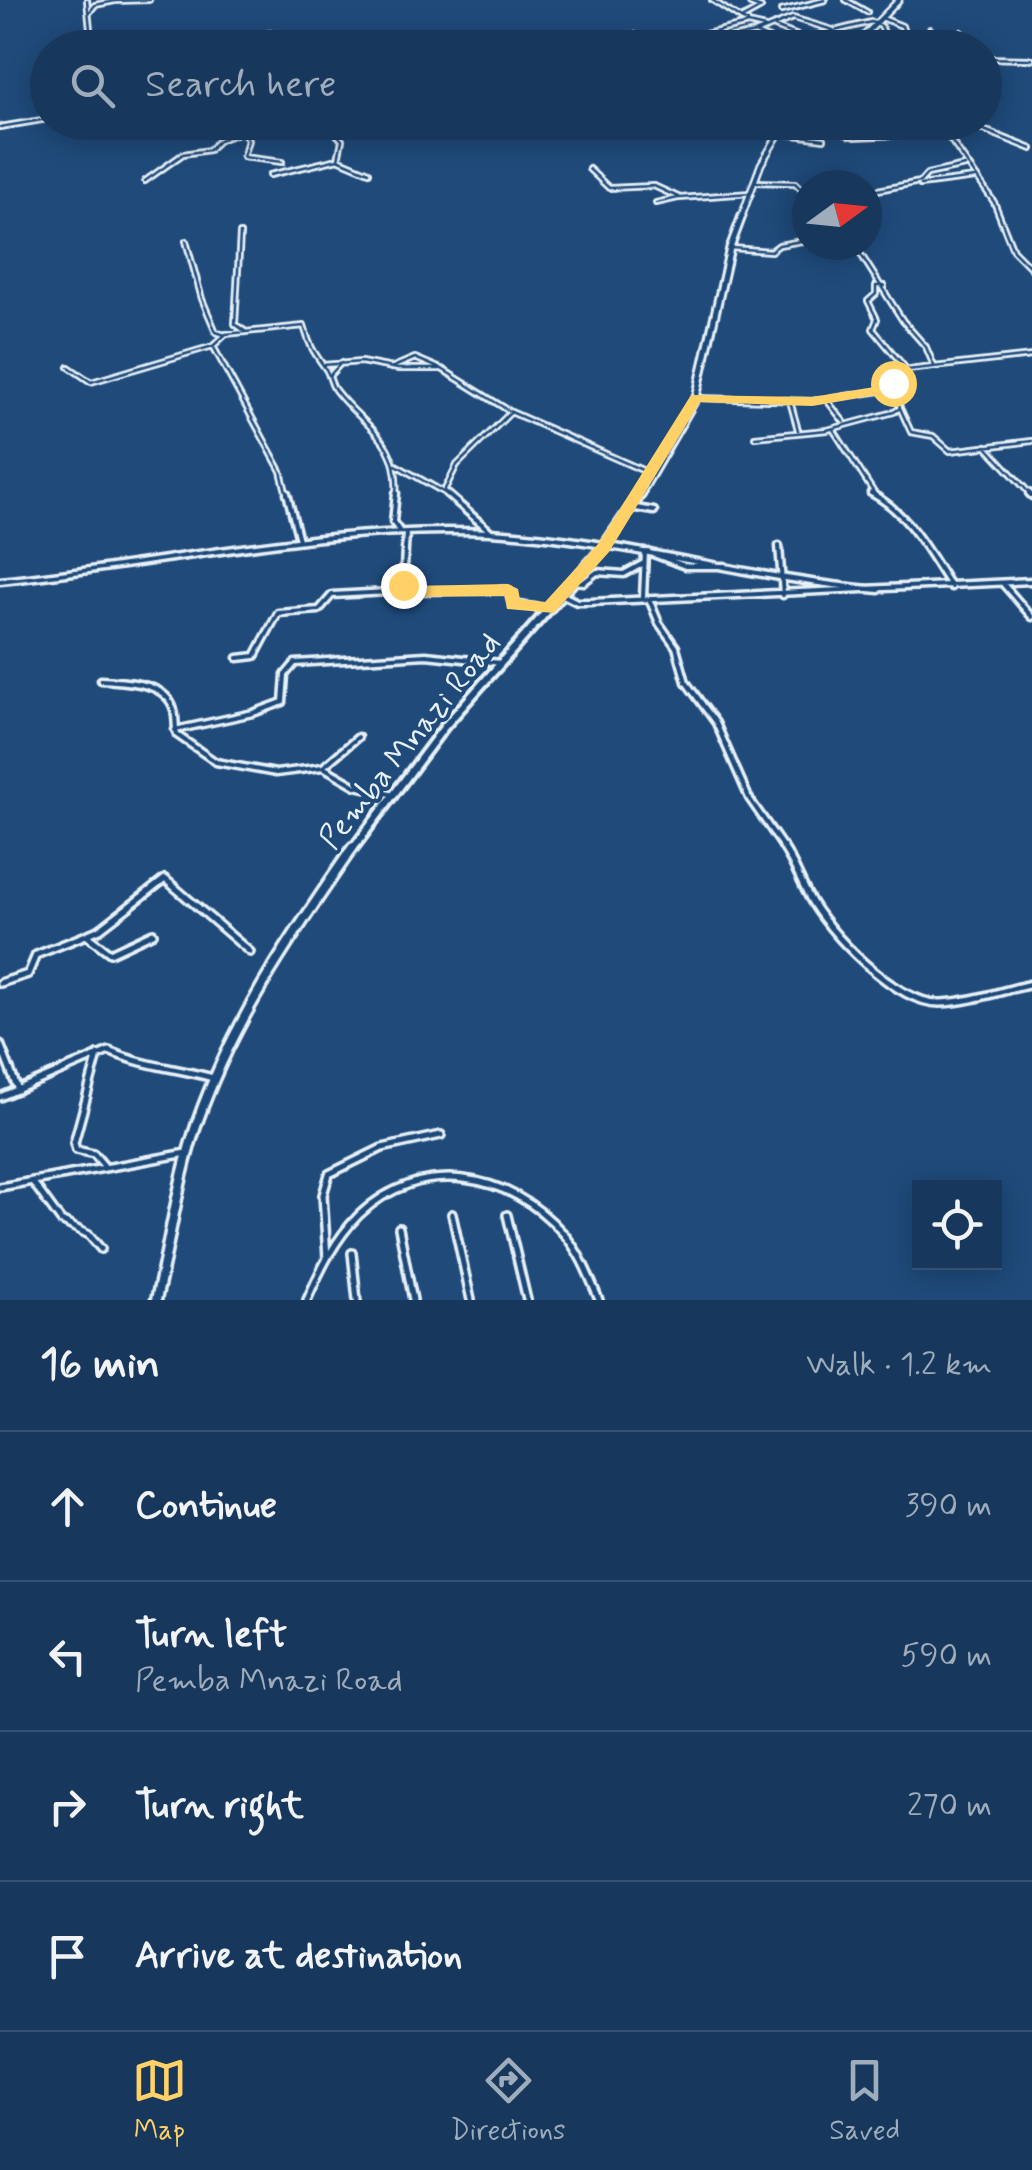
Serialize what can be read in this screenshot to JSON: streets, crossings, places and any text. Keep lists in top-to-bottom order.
{
  "streets": {
    "main road": ["Pemba Mnazi Road"]
  },
  "north": "right",
  "page": {
    "search": "Search here",
    "heading": ["16 min", "Walk · 1.2 km"],
    "list": [
      ["Continue", "390 m"],
      ["Turn left", "Pemba Mnazi Road", "590 m"],
      ["Turn right", "270 m"],
      "Arrive at destination"
    ],
    "nav": ["Map", "Directions", "Saved"]
  }
}
